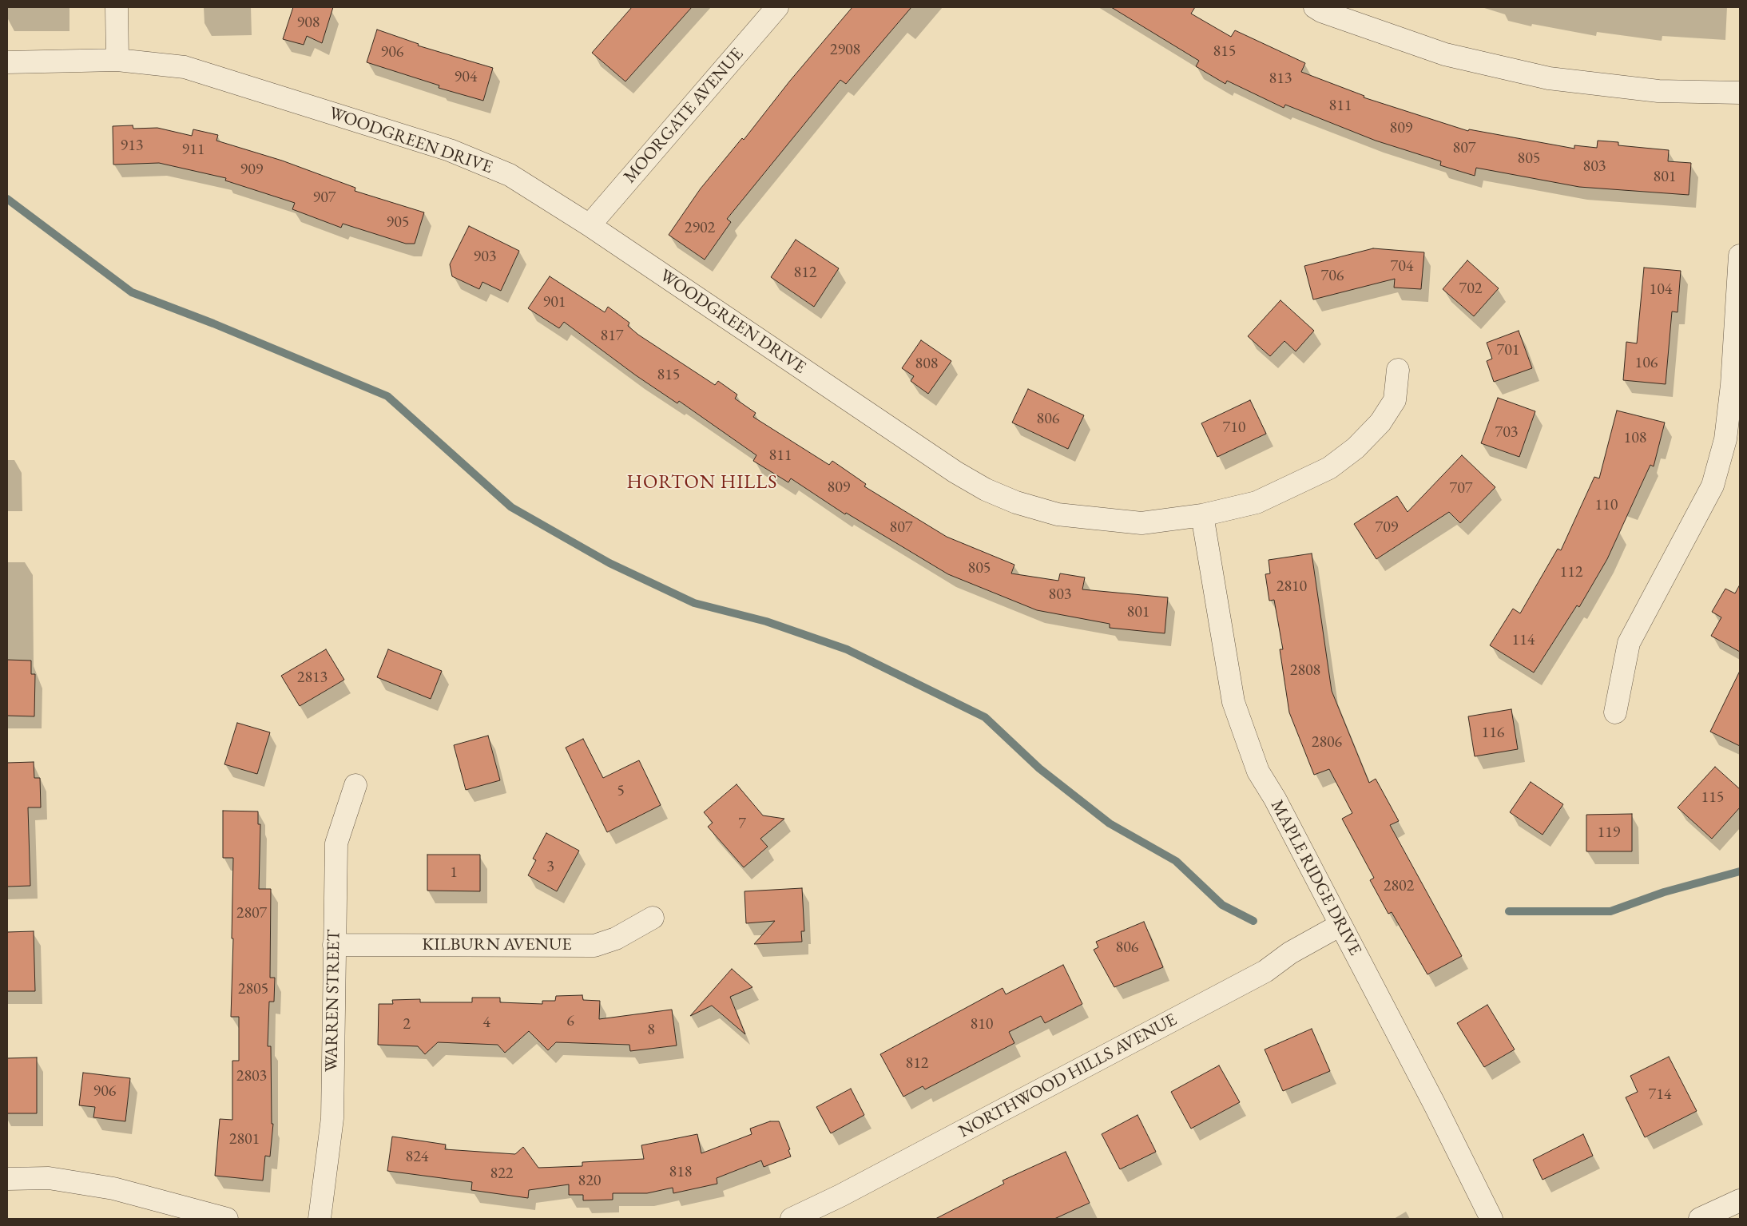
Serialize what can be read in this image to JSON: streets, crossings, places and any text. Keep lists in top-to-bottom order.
{
  "streets": {
    "street": [
      "MOORGATE AVENUE",
      "WOODGREEN DRIVE",
      "MAPLE RIDGE DRIVE",
      "KILBURN AVENUE",
      "WARREN STREET",
      "NORTHWOOD HILLS AVENUE"
    ]
  },
  "crossings": [
    ["MOORGATE AVENUE", "WOODGREEN DRIVE"],
    ["WOODGREEN DRIVE", "MAPLE RIDGE DRIVE"],
    ["MAPLE RIDGE DRIVE", "NORTHWOOD HILLS AVENUE"],
    ["KILBURN AVENUE", "WARREN STREET"]
  ],
  "districts": ["HORTON HILLS"],
  "house_numbers": [
    "908",
    "2908",
    "815",
    "906",
    "904",
    "813",
    "811",
    "809",
    "913",
    "807",
    "911",
    "805",
    "803",
    "909",
    "801",
    "907",
    "905",
    "2902",
    "903",
    "704",
    "812",
    "706",
    "702",
    "104",
    "901",
    "817",
    "701",
    "106",
    "808",
    "815",
    "806",
    "710",
    "703",
    "108",
    "811",
    "809",
    "707",
    "110",
    "807",
    "709",
    "805",
    "112",
    "2810",
    "803",
    "801",
    "114",
    "2808",
    "2813",
    "116",
    "2806",
    "5",
    "115",
    "7",
    "119",
    "3",
    "1",
    "2802",
    "2807",
    "806",
    "2805",
    "6",
    "4",
    "2",
    "810",
    "8",
    "812",
    "2803",
    "906",
    "714",
    "2801",
    "824",
    "818",
    "822",
    "820"
  ]
}
